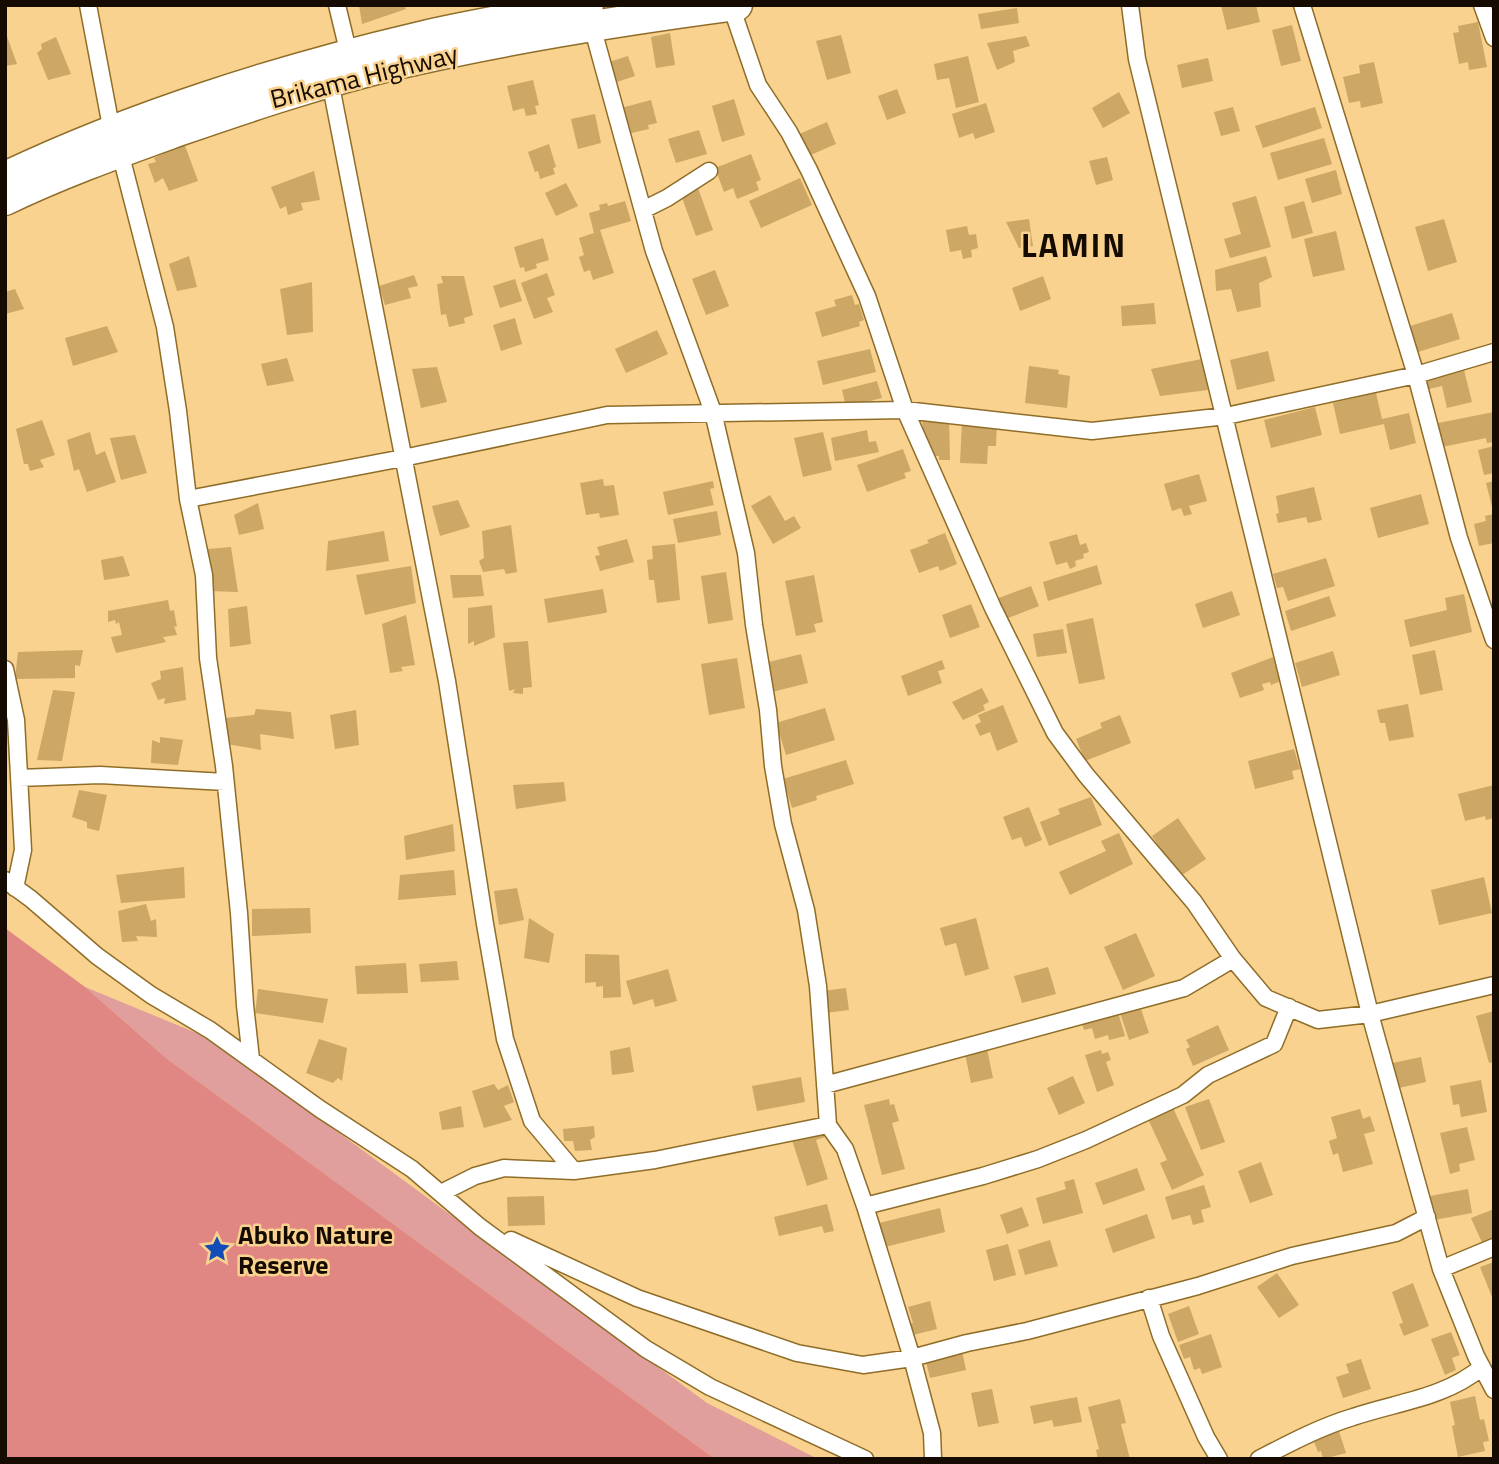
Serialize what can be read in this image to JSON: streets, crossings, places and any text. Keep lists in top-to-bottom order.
{
  "streets": {
    "highway": ["Brikama Highway"]
  },
  "districts": ["LAMIN"],
  "places": {
    "place": ["Abuko Nature Reserve"]
  }
}
